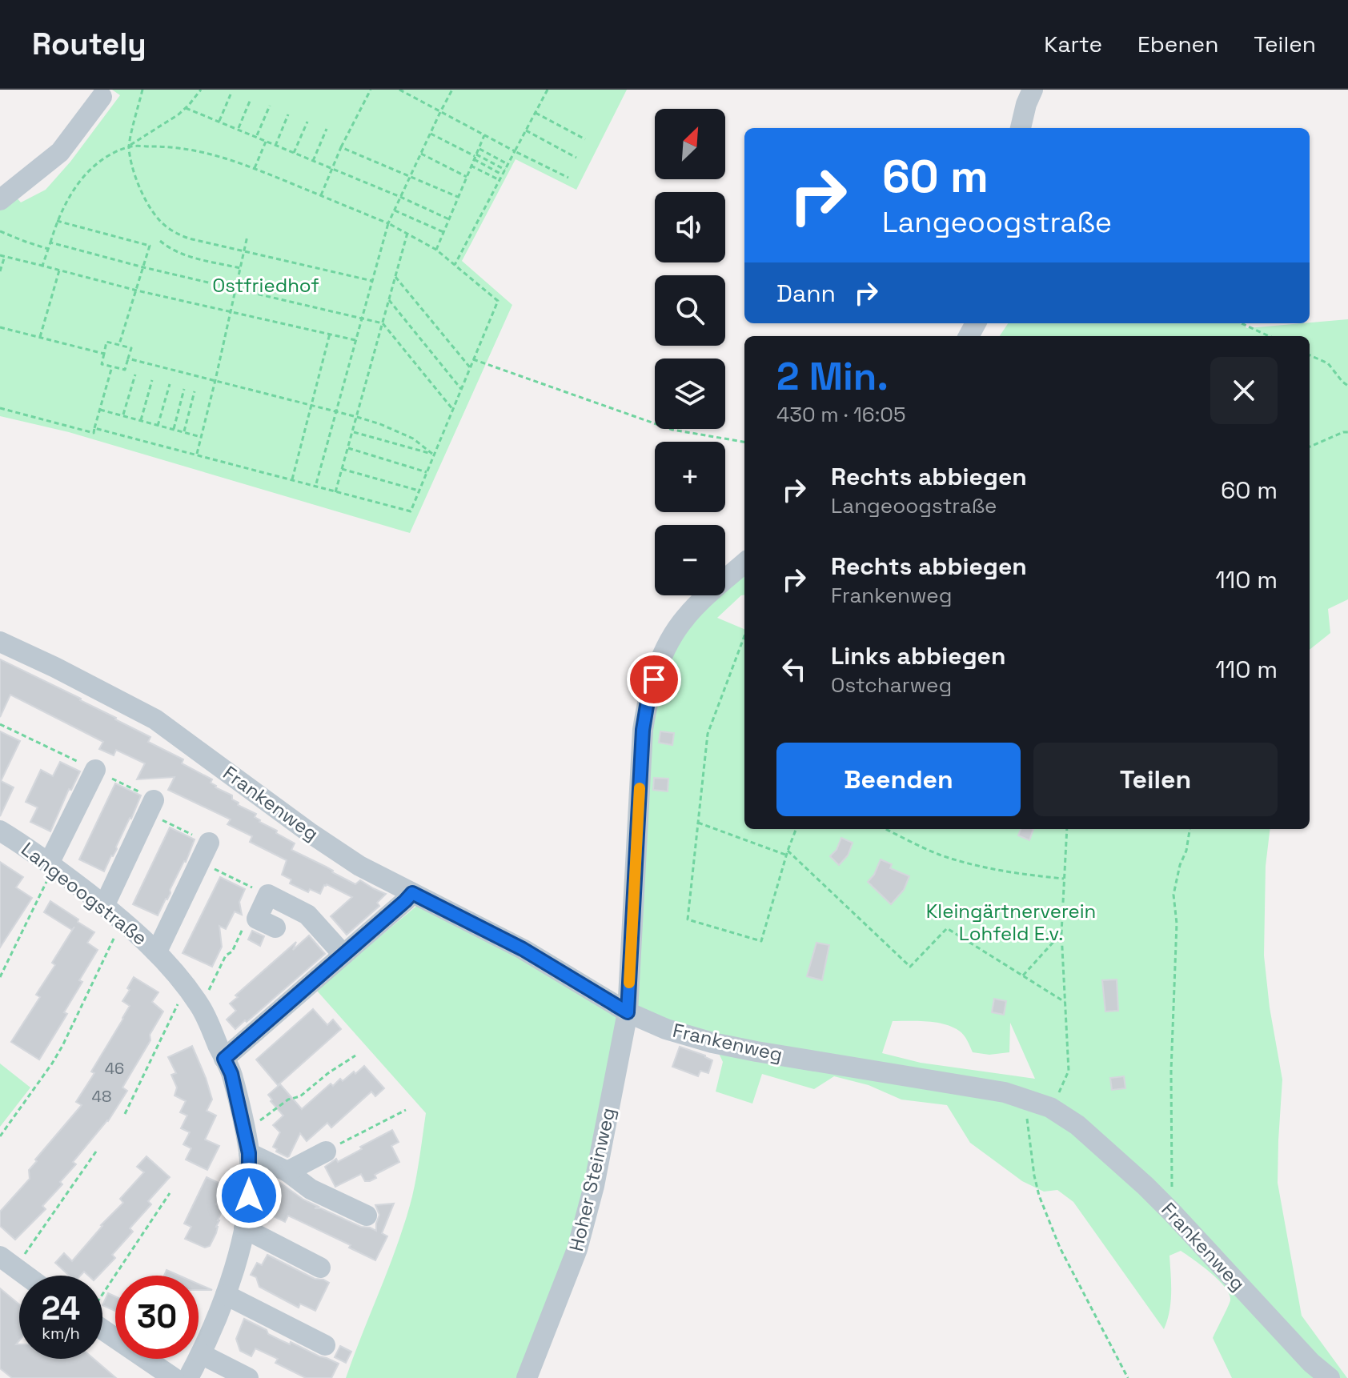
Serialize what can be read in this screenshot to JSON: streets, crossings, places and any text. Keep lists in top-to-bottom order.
{
  "streets": {
    "street": ["Frankenweg", "Langeoogstraße", "Hoher Steinweg"]
  },
  "crossings": [
    ["Frankenweg", "Hoher Steinweg"]
  ],
  "parks": ["Ostfriedhof", "Kleingärtnerverein Lohfeld E.v."],
  "house_numbers": ["46", "48"],
  "north": "top right",
  "page": {
    "header": "Routely",
    "nav": ["Karte", "Ebenen", "Teilen"],
    "map_buttons": ["+", "−"],
    "turn": ["60 m", "Langeoogstraße"],
    "then": "Dann",
    "heading": ["2 Min.", "430 m · 16:05"],
    "list": [
      {
        "name": "Rechts abbiegen",
        "note": "Langeoogstraße",
        "value": "60 m"
      },
      {
        "name": "Rechts abbiegen",
        "note": "Frankenweg",
        "value": "110 m"
      },
      {
        "name": "Links abbiegen",
        "note": "Ostcharweg",
        "value": "110 m"
      }
    ],
    "buttons": ["Beenden", "Teilen"],
    "speed": "24 km/h",
    "limit": "30"
  }
}
